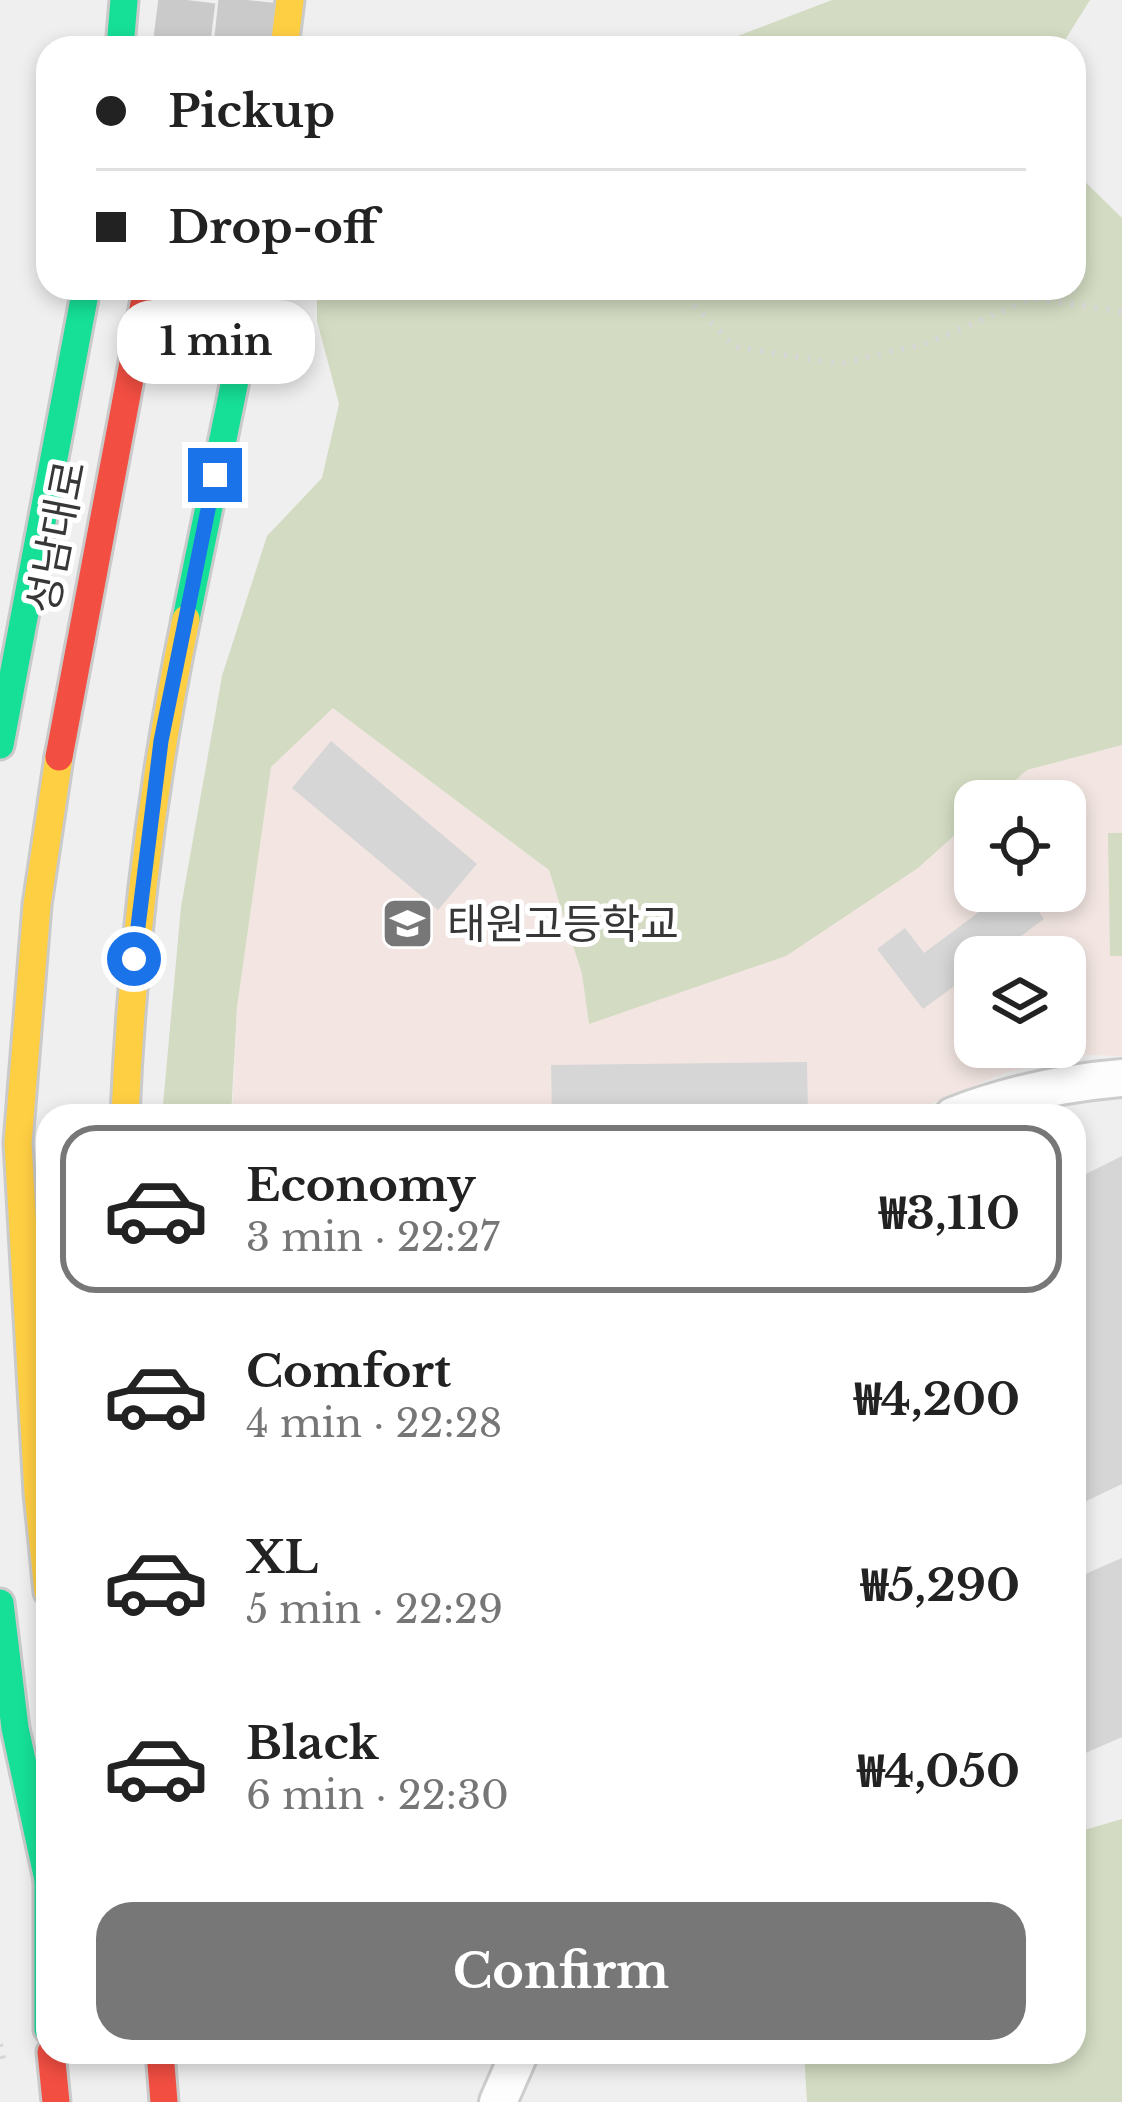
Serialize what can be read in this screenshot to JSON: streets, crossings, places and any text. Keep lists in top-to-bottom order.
{
  "streets": {
    "main road": ["성남대로"]
  },
  "places": {
    "school or university": ["태원고등학교"]
  },
  "page": {
    "banner": ["Pickup", "Drop-off"],
    "bubble": "1 min",
    "list": [
      {
        "name": "Economy",
        "note": "3 min · 22:27",
        "value": "₩3,110"
      },
      {
        "name": "Comfort",
        "note": "4 min · 22:28",
        "value": "₩4,200"
      },
      {
        "name": "XL",
        "note": "5 min · 22:29",
        "value": "₩5,290"
      },
      {
        "name": "Black",
        "note": "6 min · 22:30",
        "value": "₩4,050"
      }
    ],
    "buttons": "Confirm"
  }
}
